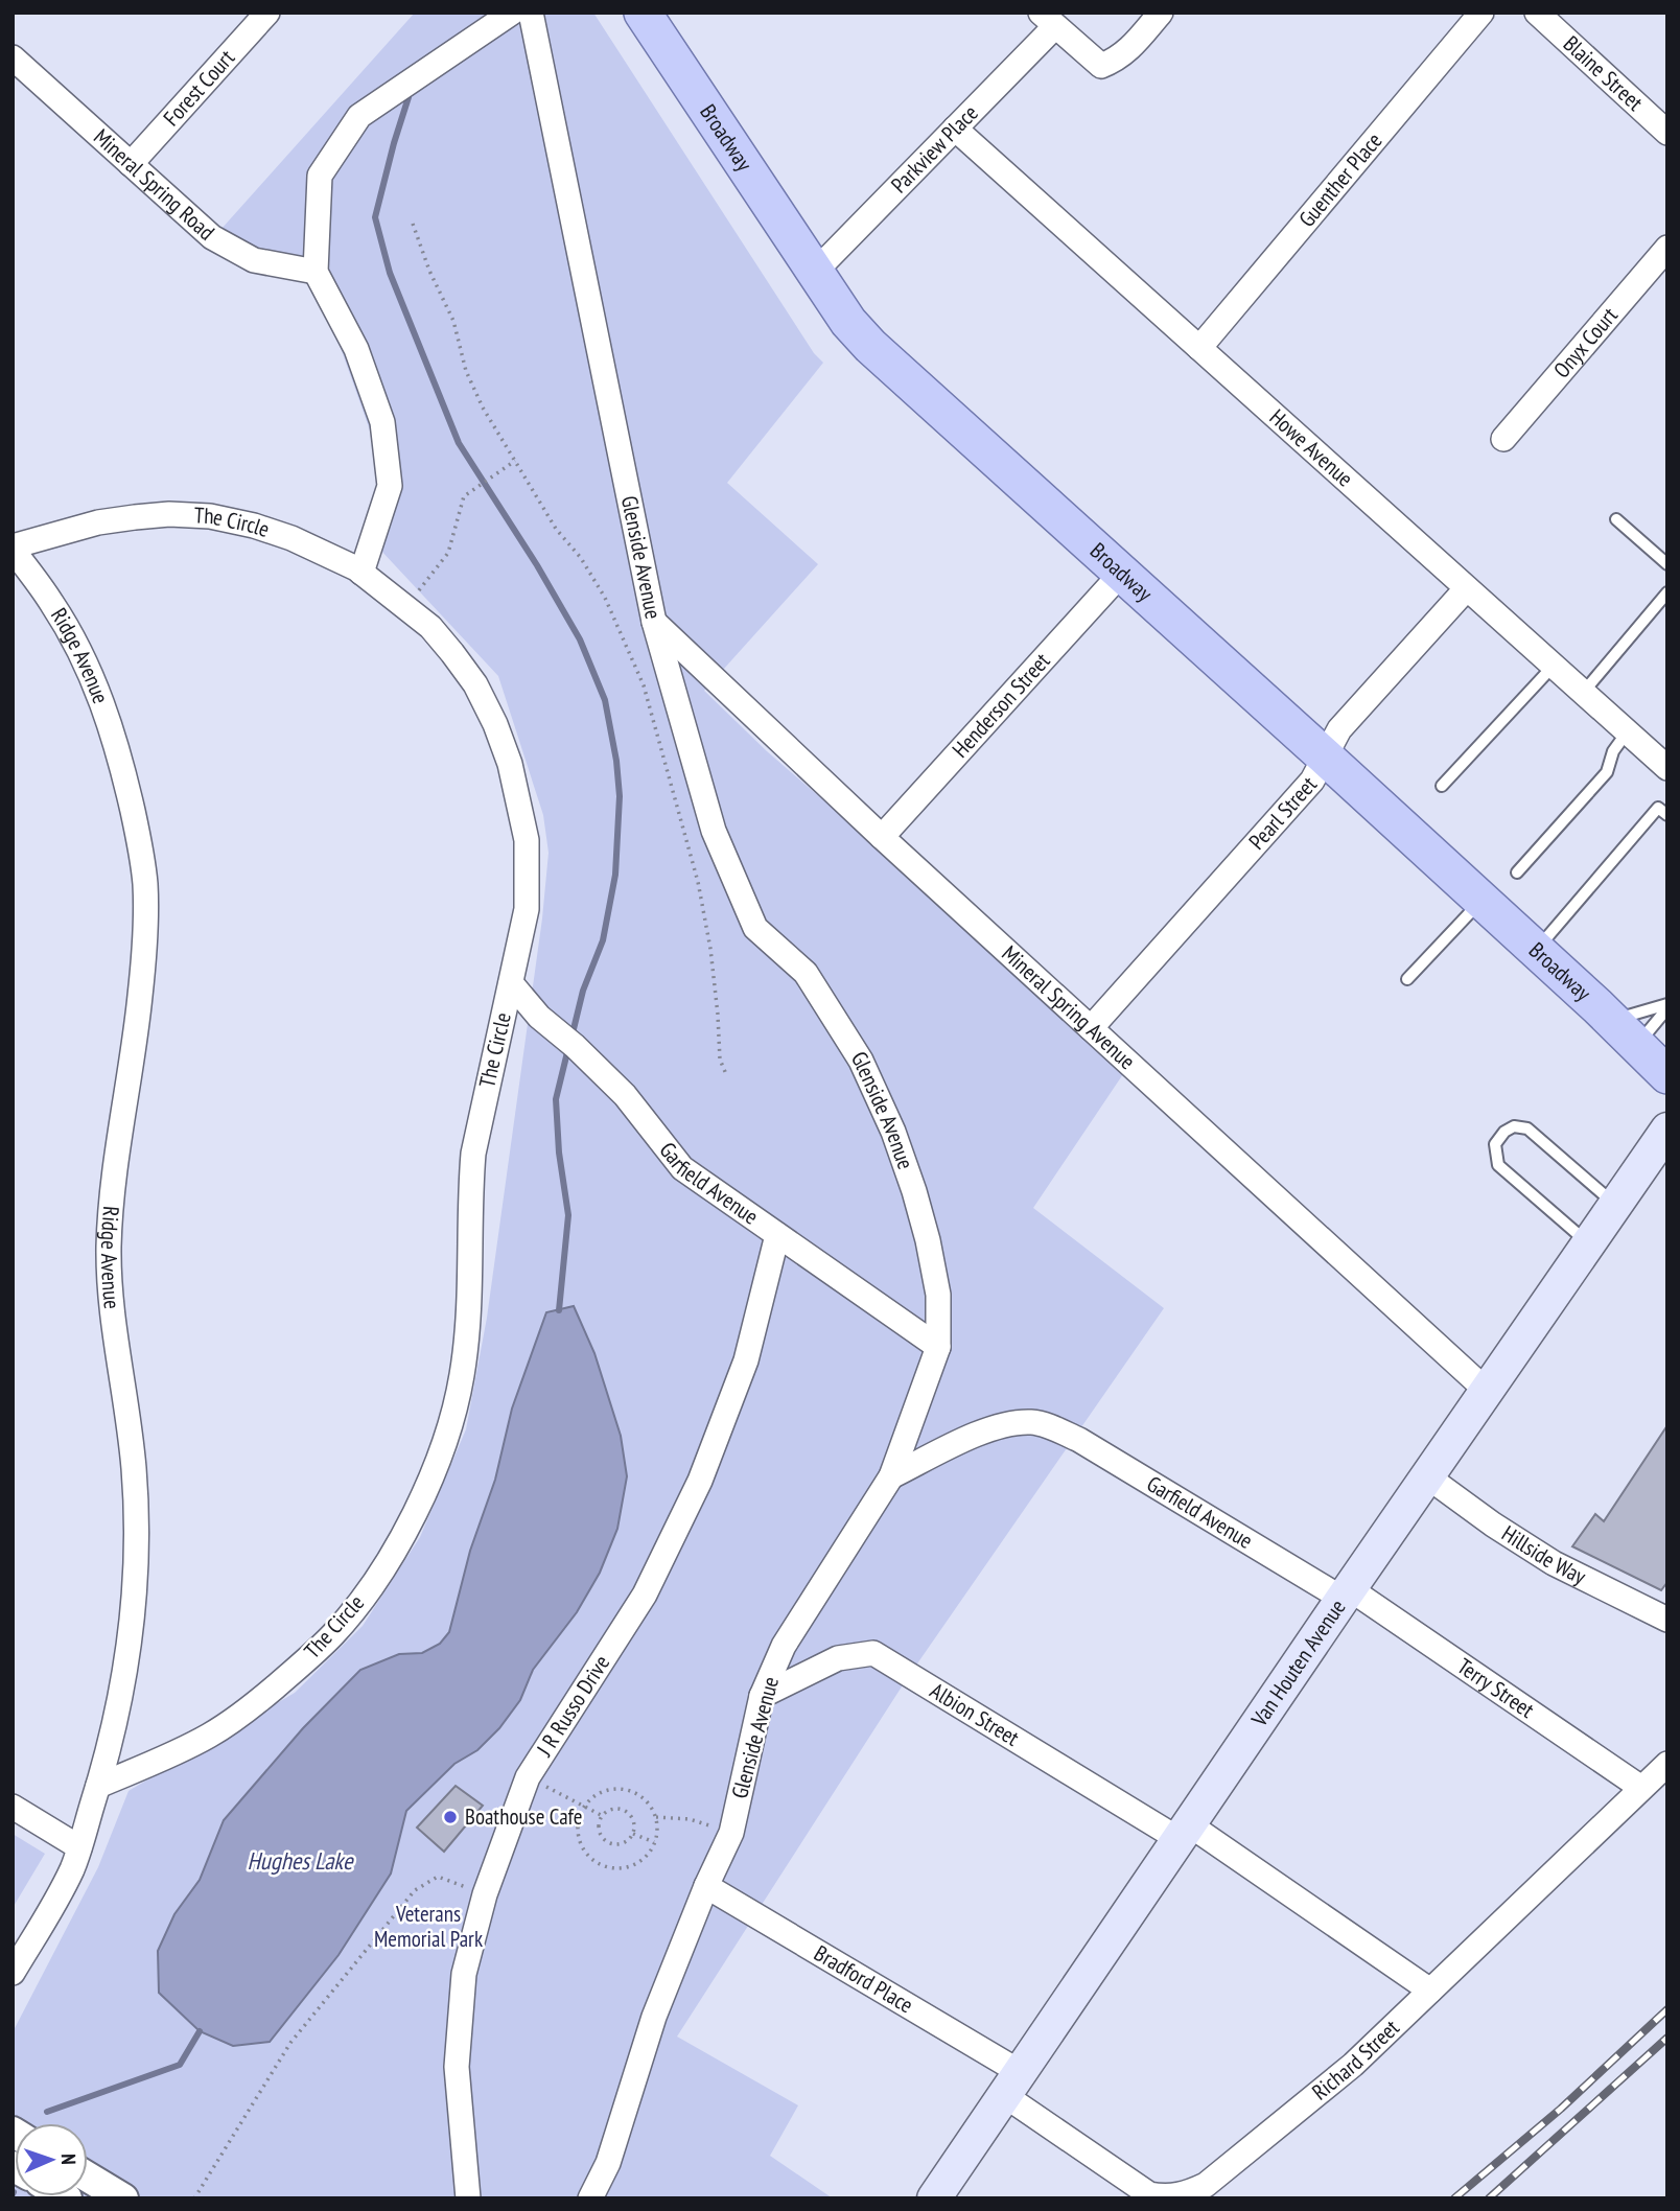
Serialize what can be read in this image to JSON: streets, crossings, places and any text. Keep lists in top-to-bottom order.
{
  "streets": {
    "main road": ["Broadway", "Van Houten Avenue"],
    "street": [
      "Blaine Street",
      "Forest Court",
      "Parkview Place",
      "Guenther Place",
      "Mineral Spring Road",
      "Onyx Court",
      "Howe Avenue",
      "The Circle",
      "Glenside Avenue",
      "Ridge Avenue",
      "Henderson Street",
      "Pearl Street",
      "Mineral Spring Avenue",
      "Garfield Avenue",
      "Hillside Way",
      "Terry Street",
      "J R Russo Drive",
      "Albion Street",
      "Bradford Place",
      "Richard Street"
    ]
  },
  "crossings": [
    ["Forest Court", "Mineral Spring Road"],
    ["Broadway", "Parkview Place"],
    ["Broadway", "Henderson Street"],
    ["Broadway", "Pearl Street"],
    ["Parkview Place", "Howe Avenue"],
    ["Guenther Place", "Howe Avenue"],
    ["Howe Avenue", "Pearl Street"],
    ["The Circle", "Ridge Avenue"],
    ["The Circle", "Garfield Avenue"],
    ["Glenside Avenue", "Mineral Spring Avenue"],
    ["Glenside Avenue", "Garfield Avenue"],
    ["Glenside Avenue", "Albion Street"],
    ["Glenside Avenue", "Bradford Place"],
    ["Henderson Street", "Mineral Spring Avenue"],
    ["Pearl Street", "Mineral Spring Avenue"],
    ["Mineral Spring Avenue", "Van Houten Avenue"],
    ["Garfield Avenue", "Van Houten Avenue"],
    ["Garfield Avenue", "Terry Street"],
    ["Garfield Avenue", "J R Russo Drive"],
    ["Hillside Way", "Van Houten Avenue"],
    ["Van Houten Avenue", "Terry Street"],
    ["Van Houten Avenue", "Albion Street"],
    ["Van Houten Avenue", "Bradford Place"],
    ["Van Houten Avenue", "Richard Street"],
    ["Terry Street", "Richard Street"],
    ["Albion Street", "Richard Street"],
    ["Bradford Place", "Richard Street"]
  ],
  "water": ["Hughes Lake"],
  "parks": ["Veterans Memorial Park"],
  "places": ["Boathouse Cafe"],
  "north": "right"
}
